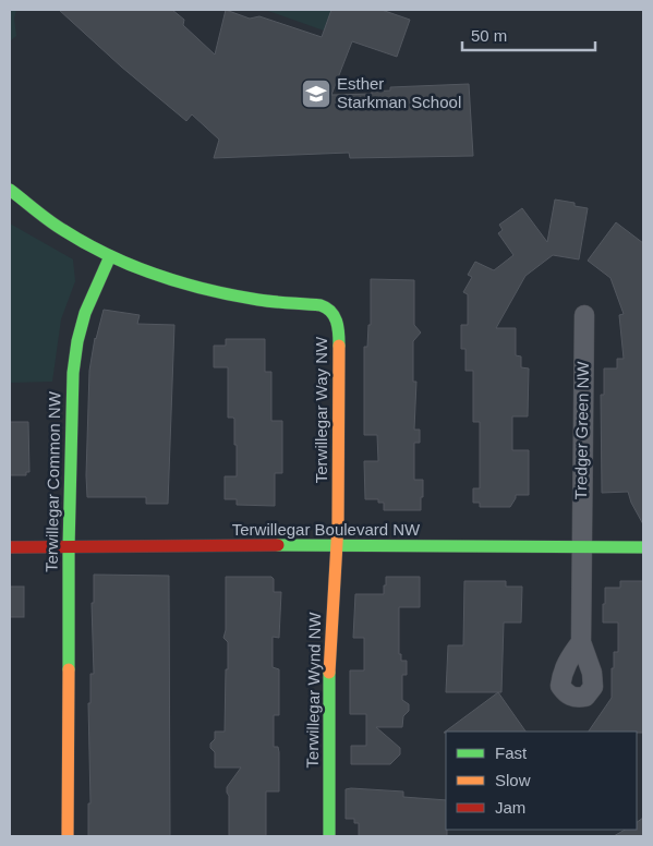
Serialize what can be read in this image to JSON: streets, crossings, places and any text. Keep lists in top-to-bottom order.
{
  "streets": {
    "street": [
      "Terwillegar Way NW",
      "Tredger Green NW",
      "Terwillegar Common NW",
      "Terwillegar Boulevard NW",
      "Terwillegar Wynd NW"
    ]
  },
  "crossings": [
    ["Terwillegar Way NW", "Terwillegar Common NW"],
    ["Terwillegar Way NW", "Terwillegar Boulevard NW"],
    ["Terwillegar Way NW", "Terwillegar Wynd NW"],
    ["Tredger Green NW", "Terwillegar Boulevard NW"],
    ["Terwillegar Common NW", "Terwillegar Boulevard NW"],
    ["Terwillegar Boulevard NW", "Terwillegar Wynd NW"]
  ],
  "places": {
    "school or university": ["Esther Starkman School"]
  },
  "legend": ["Fast", "Slow", "Jam"],
  "scale_bar": "50 m"
}
